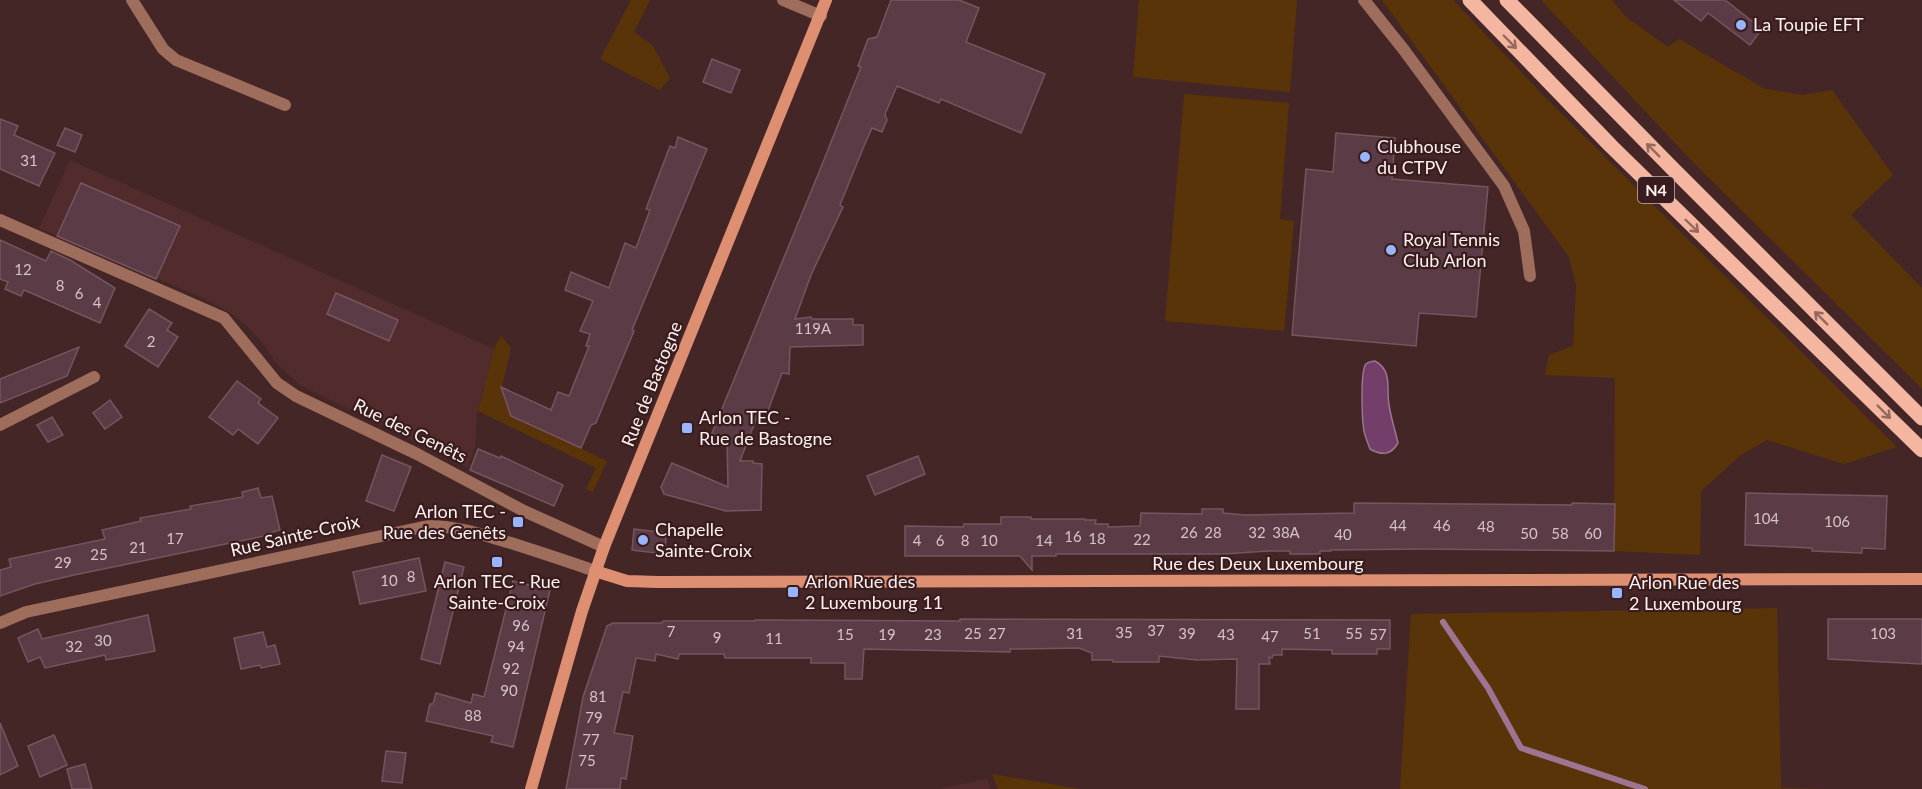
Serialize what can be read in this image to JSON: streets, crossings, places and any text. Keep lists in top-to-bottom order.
{
  "streets": {
    "main road": ["N4"],
    "street": [
      "Rue de Bastogne",
      "Rue des Genêts",
      "Rue Sainte-Croix",
      "Rue des Deux Luxembourg"
    ]
  },
  "crossings": [
    ["Rue de Bastogne", "Rue des Genêts"],
    ["Rue de Bastogne", "Rue Sainte-Croix"],
    ["Rue de Bastogne", "Rue des Deux Luxembourg"],
    ["Rue Sainte-Croix", "Rue des Deux Luxembourg"]
  ],
  "places": {
    "other": [
      "La Toupie EFT",
      "Clubhouse du CTPV",
      "Royal Tennis Club Arlon",
      "Chapelle Sainte-Croix"
    ],
    "transit": [
      "Arlon TEC - Rue de Bastogne",
      "Arlon TEC - Rue des Genêts",
      "Arlon TEC - Rue Sainte-Croix",
      "Arlon Rue des 2 Luxembourg 11",
      "Arlon Rue des 2 Luxembourg"
    ]
  },
  "house_numbers": [
    "31",
    "12",
    "8",
    "6",
    "4",
    "119A",
    "2",
    "104",
    "106",
    "44",
    "46",
    "48",
    "26",
    "28",
    "32",
    "38A",
    "50",
    "58",
    "60",
    "40",
    "16",
    "17",
    "18",
    "22",
    "4",
    "6",
    "8",
    "10",
    "14",
    "21",
    "25",
    "29",
    "8",
    "10",
    "96",
    "37",
    "7",
    "35",
    "25",
    "27",
    "31",
    "39",
    "51",
    "55",
    "103",
    "15",
    "19",
    "23",
    "43",
    "57",
    "47",
    "9",
    "11",
    "30",
    "32",
    "94",
    "92",
    "90",
    "81",
    "88",
    "79",
    "77",
    "75"
  ]
}
